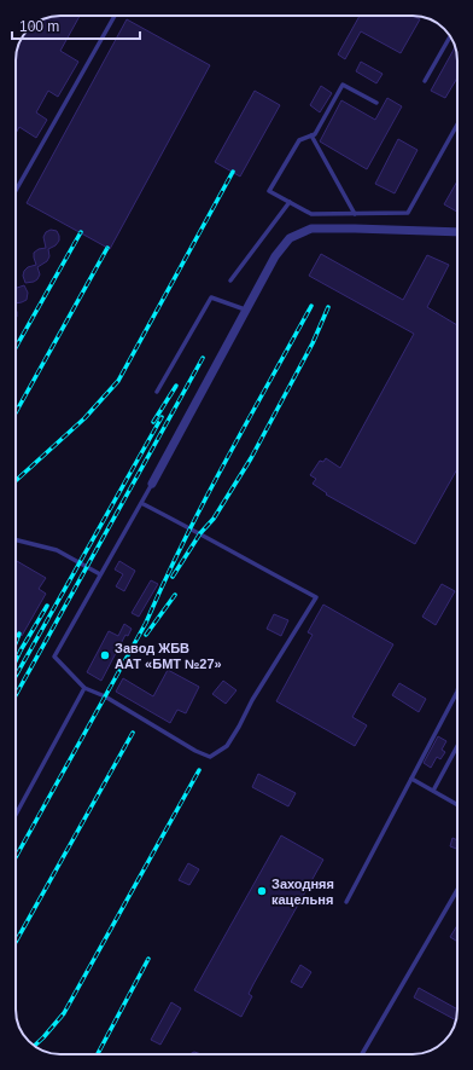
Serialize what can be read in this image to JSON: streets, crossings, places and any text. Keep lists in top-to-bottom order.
{
  "places": ["Завод ЖБВ ААТ «БМТ №27»", "Заходняя кацельня"],
  "scale_bar": "100 m"
}
